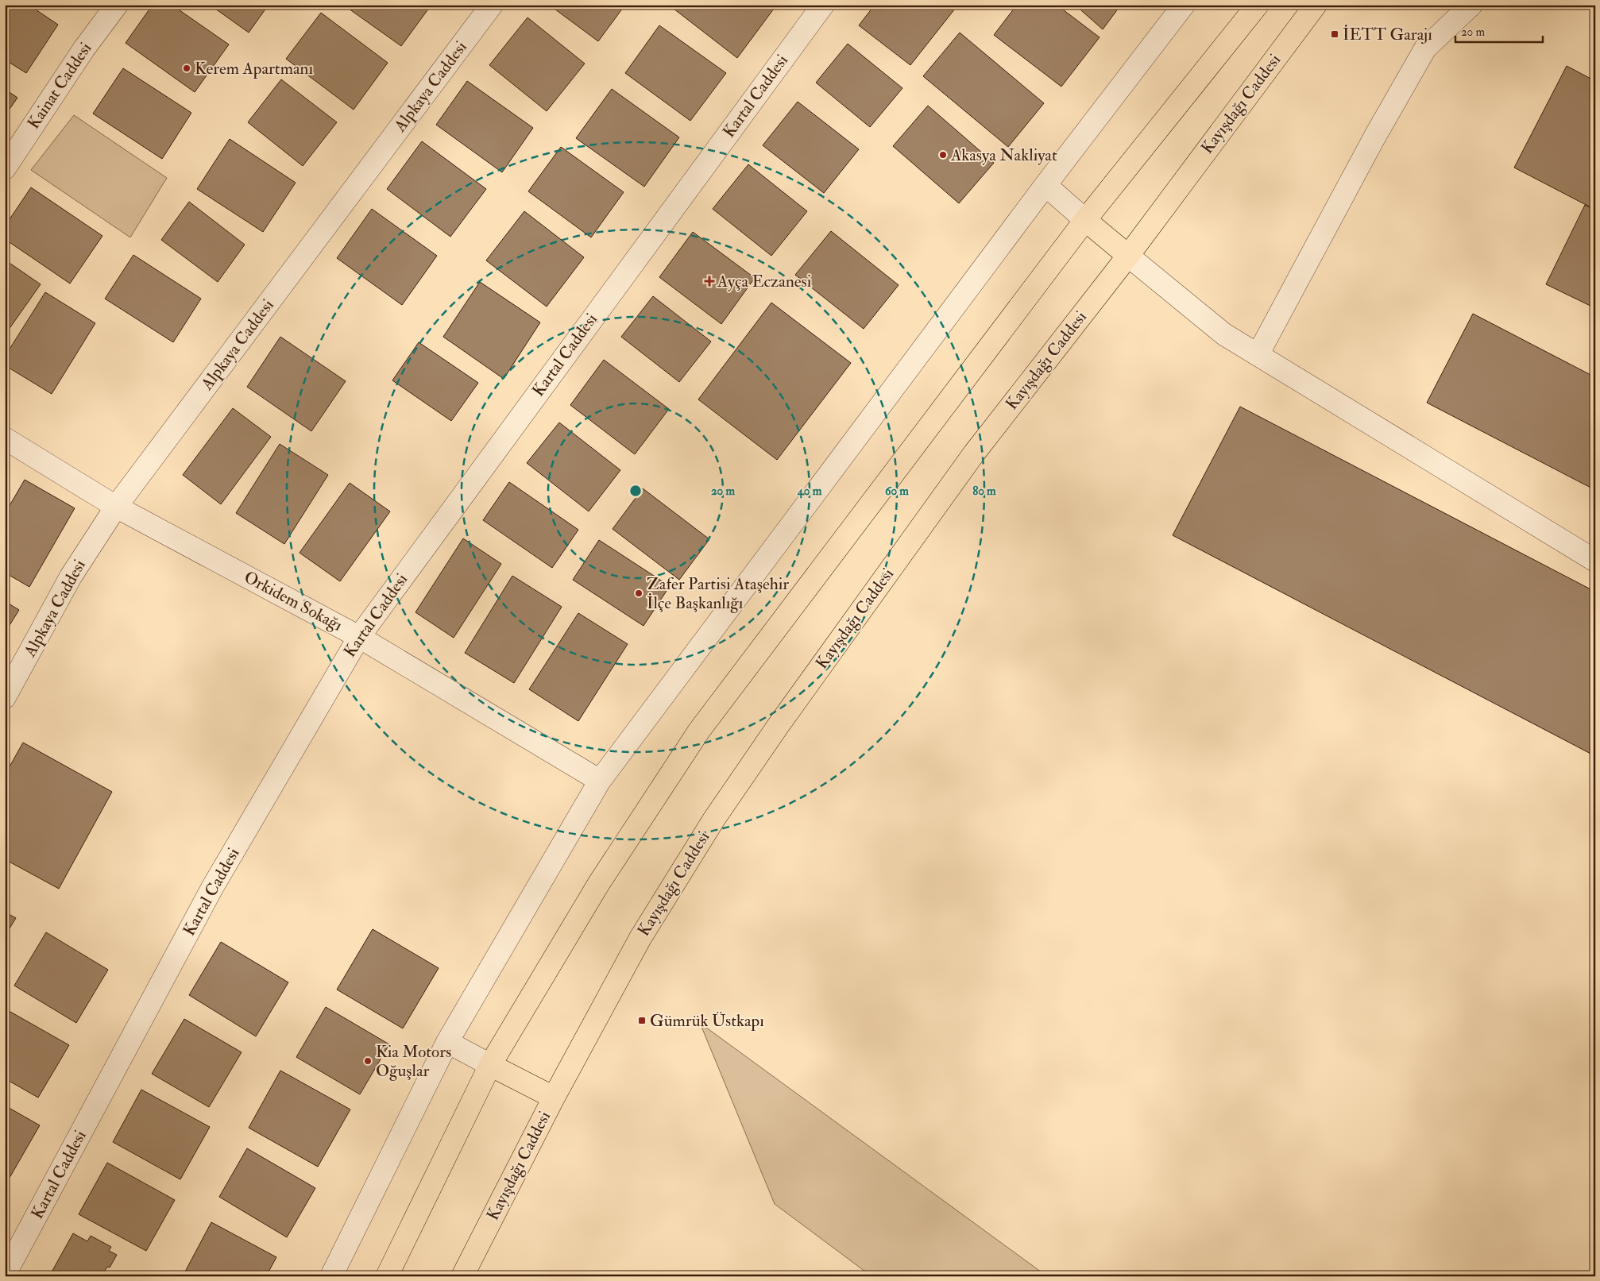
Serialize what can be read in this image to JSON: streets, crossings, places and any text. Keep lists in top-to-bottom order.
{
  "streets": {
    "main road": ["Kayışdağı Caddesi"],
    "street": [
      "Kainat Caddesi",
      "Alpkaya Caddesi",
      "Kartal Caddesi",
      "Orkidem Sokağı"
    ]
  },
  "crossings": [
    ["Alpkaya Caddesi", "Orkidem Sokağı"],
    ["Kartal Caddesi", "Orkidem Sokağı"]
  ],
  "places": {
    "transit": ["İETT Garajı", "Gümrük Üstkapı"],
    "other": [
      "Kerem Apartmanı",
      "Akasya Nakliyat",
      "Zafer Partisi Ataşehir İlçe Başkanlığı",
      "Kia Motors Oğuşlar"
    ],
    "health": ["Ayça Eczanesi"]
  },
  "scale_bar": "20 m",
  "rings": [
    "20 m",
    "40 m",
    "60 m",
    "80 m"
  ]
}
